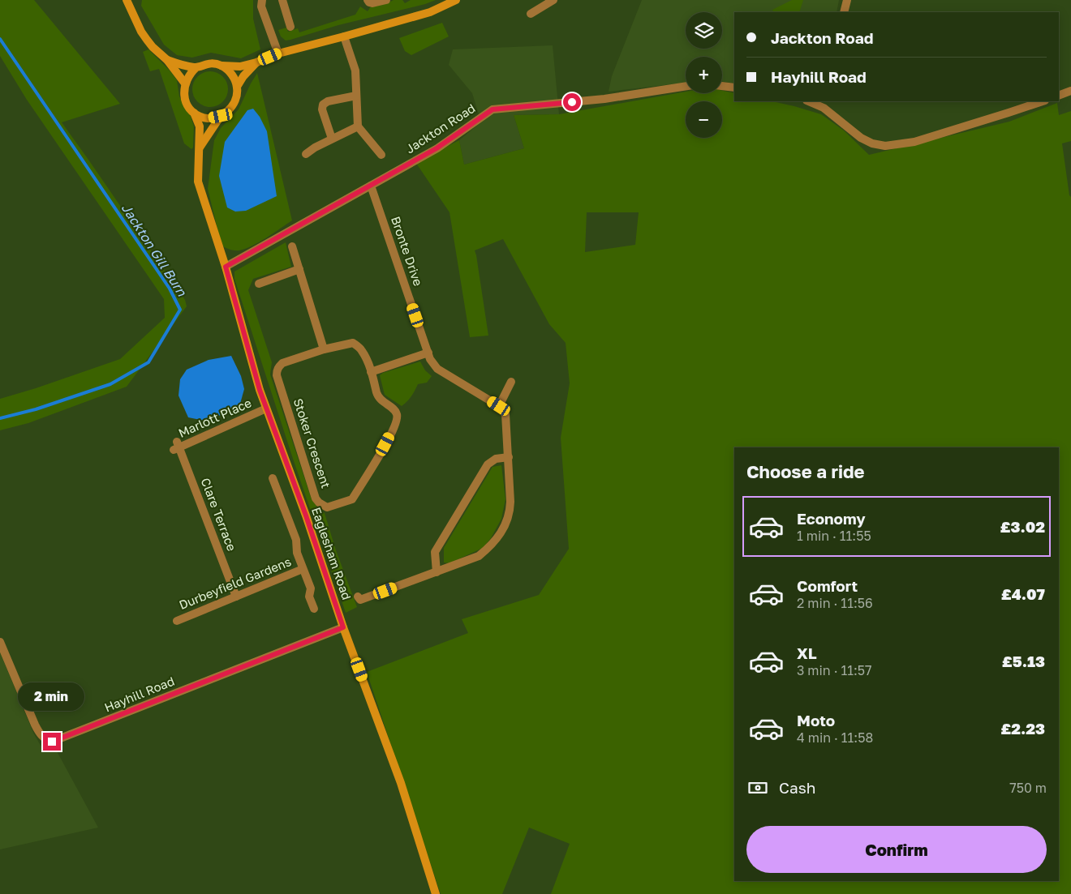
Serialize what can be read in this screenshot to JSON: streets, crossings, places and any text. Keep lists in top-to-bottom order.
{
  "streets": {
    "main road": ["Eaglesham Road"],
    "street": [
      "Jackton Road",
      "Bronte Drive",
      "Marlott Place",
      "Stoker Crescent",
      "Clare Terrace",
      "Durbeyfield Gardens",
      "Hayhill Road"
    ]
  },
  "crossings": [
    ["Jackton Road", "Bronte Drive"],
    ["Jackton Road", "Eaglesham Road"],
    ["Marlott Place", "Clare Terrace"],
    ["Marlott Place", "Eaglesham Road"],
    ["Clare Terrace", "Durbeyfield Gardens"],
    ["Eaglesham Road", "Hayhill Road"]
  ],
  "water": ["Jackton Gill Burn"],
  "page": {
    "map_buttons": ["+", "−"],
    "banner": ["Jackton Road", "Hayhill Road"],
    "heading": "Choose a ride",
    "list": [
      {
        "name": "Economy",
        "note": "1 min · 11:55",
        "value": "£3.02"
      },
      {
        "name": "Comfort",
        "note": "2 min · 11:56",
        "value": "£4.07"
      },
      {
        "name": "XL",
        "note": "3 min · 11:57",
        "value": "£5.13"
      },
      {
        "name": "Moto",
        "note": "4 min · 11:58",
        "value": "£2.23"
      }
    ],
    "bubble": "2 min",
    "pay": ["Cash", "750 m"],
    "buttons": "Confirm"
  }
}
